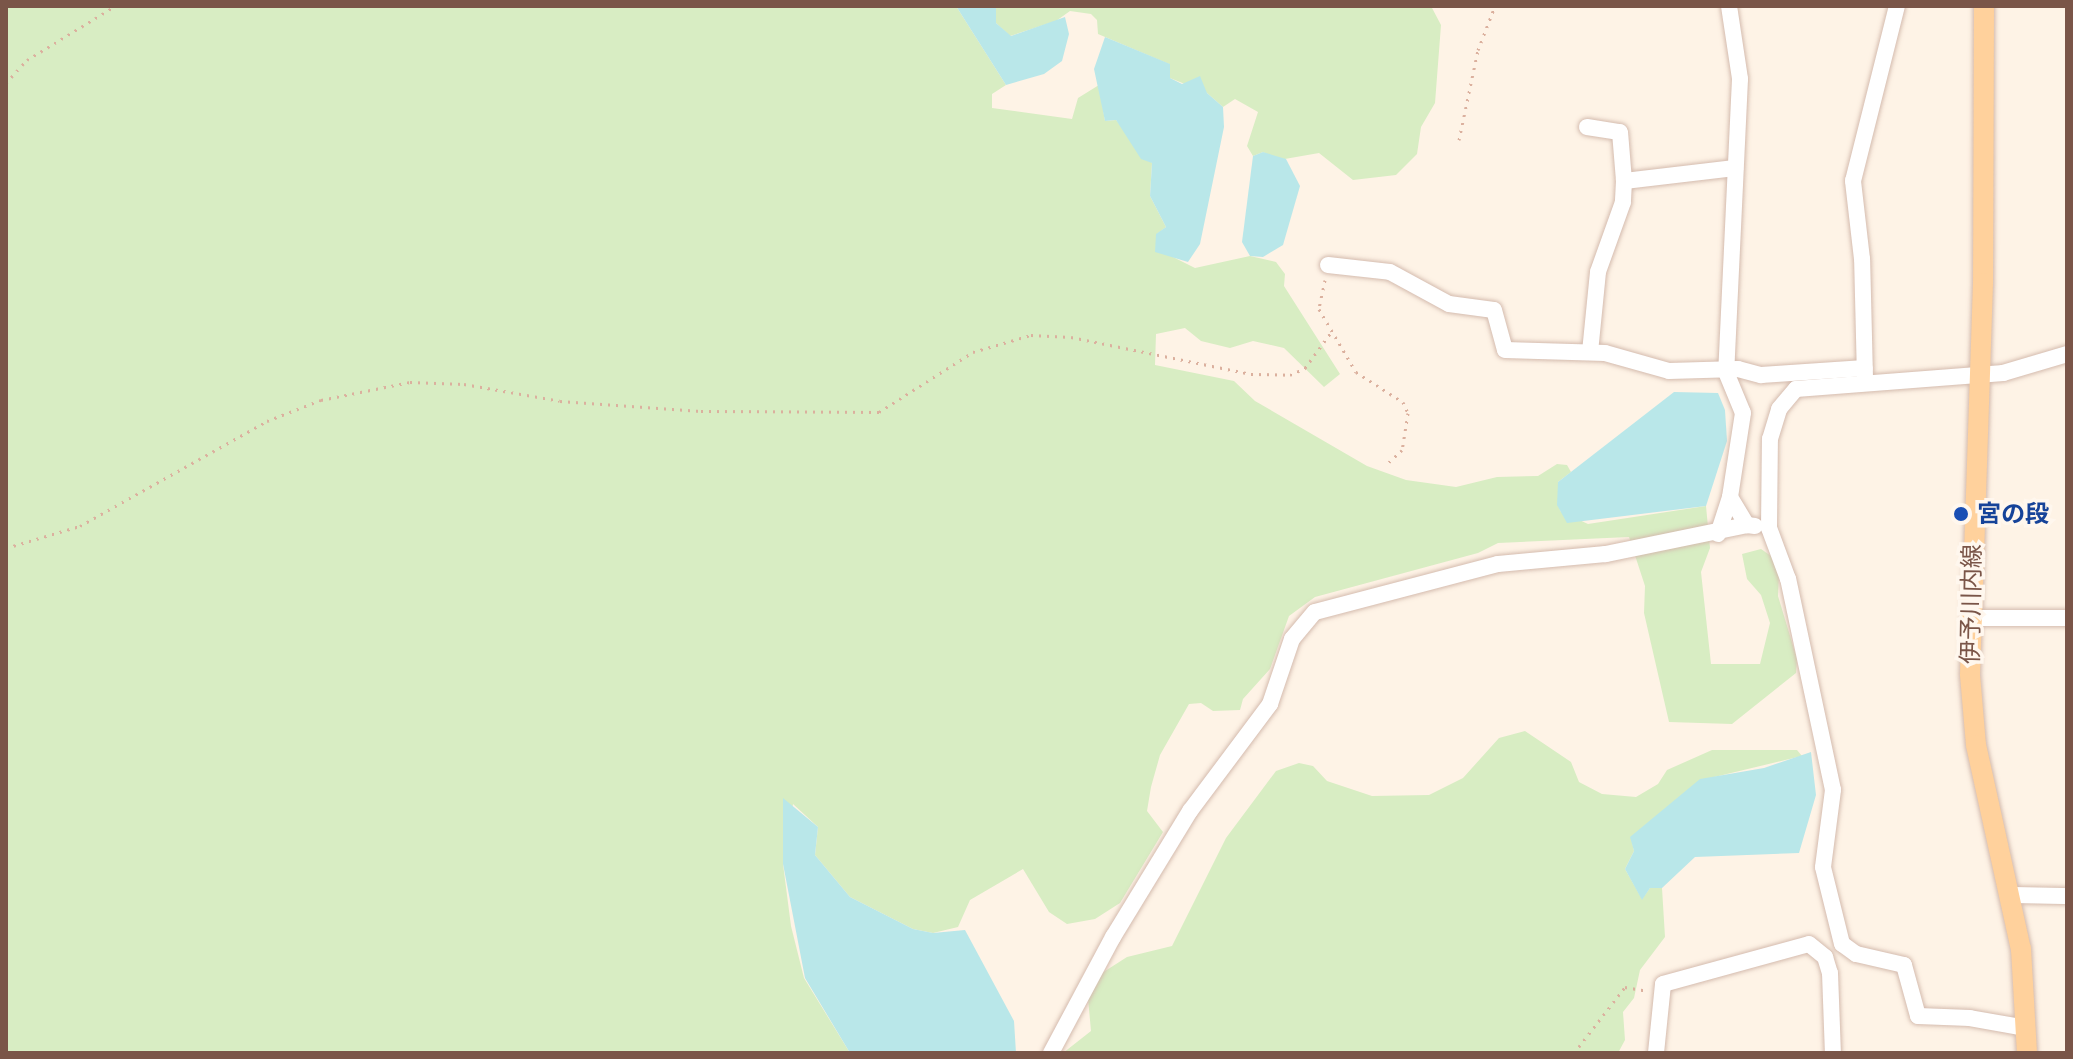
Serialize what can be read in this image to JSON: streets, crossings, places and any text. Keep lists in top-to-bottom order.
{
  "streets": {
    "main road": ["伊予川内線"]
  },
  "places": ["宮の段"]
}
